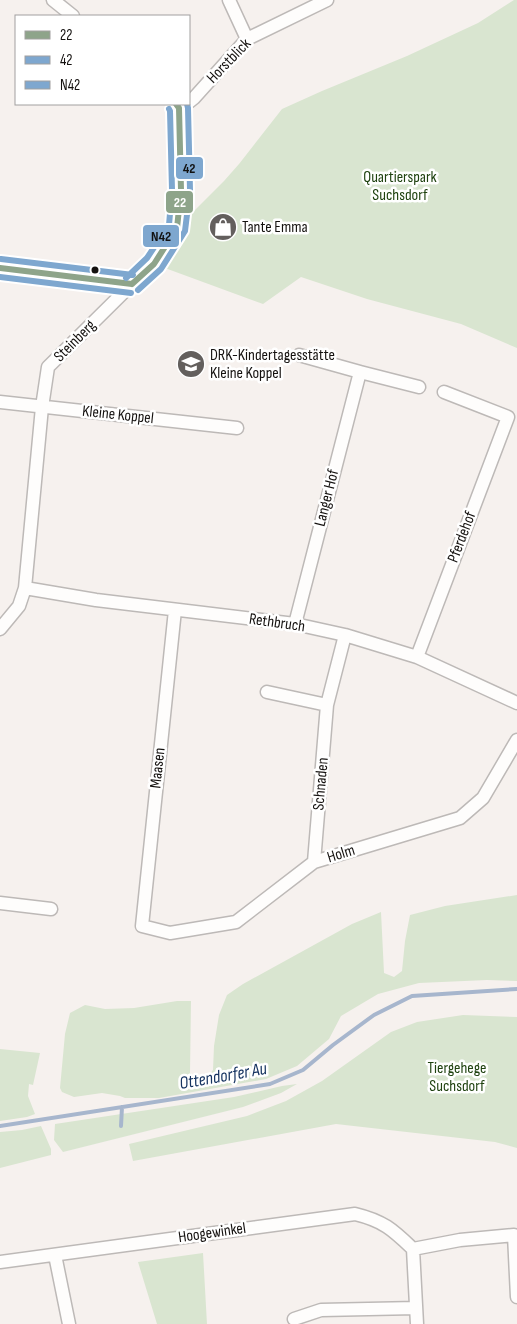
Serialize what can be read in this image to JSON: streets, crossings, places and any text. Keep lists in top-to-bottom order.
{
  "streets": {
    "street": [
      "Horstblick",
      "Steinberg",
      "Kleine Koppel",
      "Langer Hof",
      "Pferdehof",
      "Rethbruch",
      "Maasen",
      "Schnaden",
      "Holm",
      "Hoogewinkel"
    ]
  },
  "crossings": [
    ["Steinberg", "Kleine Koppel"],
    ["Steinberg", "Rethbruch"],
    ["Langer Hof", "Rethbruch"],
    ["Pferdehof", "Rethbruch"],
    ["Rethbruch", "Maasen"],
    ["Rethbruch", "Schnaden"],
    ["Maasen", "Holm"],
    ["Schnaden", "Holm"]
  ],
  "water": ["Ottendorfer Au"],
  "parks": ["Quartierspark Suchsdorf", "Tiergehege Suchsdorf"],
  "places": {
    "shop": ["Tante Emma"],
    "school or university": ["DRK-Kindertagesstätte Kleine Koppel"]
  },
  "lines": ["transit line 22", "transit line 42", "transit line N42"],
  "legend": ["22", "42", "N42"]
}
